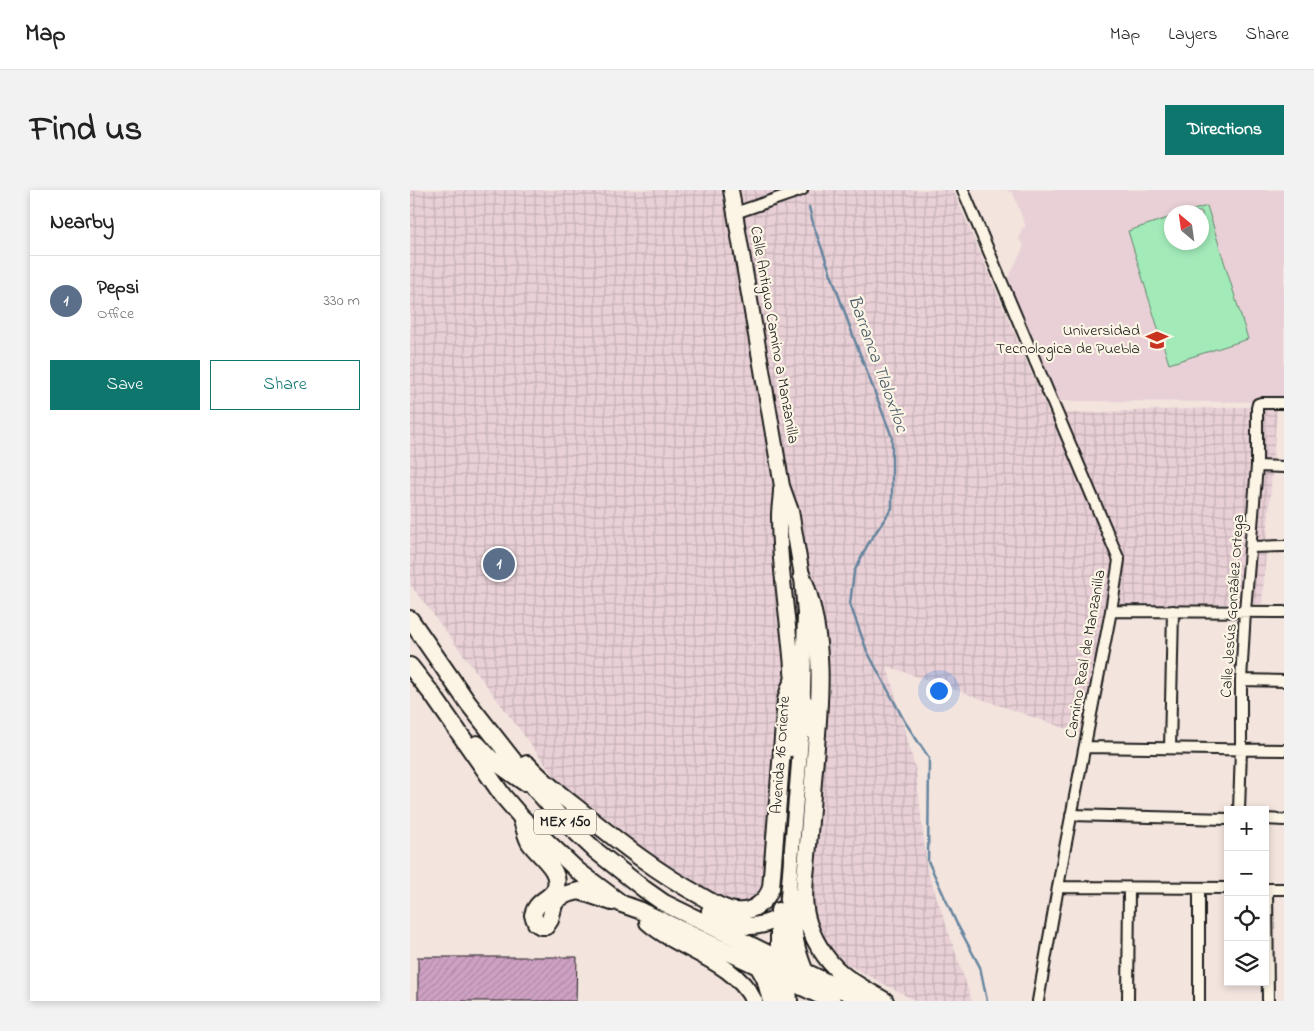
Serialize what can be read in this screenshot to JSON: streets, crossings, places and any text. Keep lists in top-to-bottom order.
{
  "streets": {
    "main road": ["Calle Antiguo Camino a Manzanilla", "Avenida 16 Oriente", "MEX 150"],
    "street": ["Calle Jesús González Ortega", "Camino Real de Manzanilla"]
  },
  "crossings": [
    ["Calle Antiguo Camino a Manzanilla", "Avenida 16 Oriente"],
    ["Avenida 16 Oriente", "MEX 150"]
  ],
  "water": ["Barranca Tlaloxtloc"],
  "places": {
    "school or university": ["Universidad Tecnologica de Puebla"]
  },
  "north": "top left",
  "page": {
    "header": "Map",
    "nav": ["Map", "Layers", "Share"],
    "title": "Find us",
    "buttons": [
      "Directions",
      ["Save", "Share"]
    ],
    "heading": "Nearby",
    "list": [
      {
        "mark": "1",
        "name": "Pepsi",
        "note": "Office",
        "value": "330 m"
      }
    ],
    "pins": "1",
    "map_buttons": ["+", "−"]
  }
}
